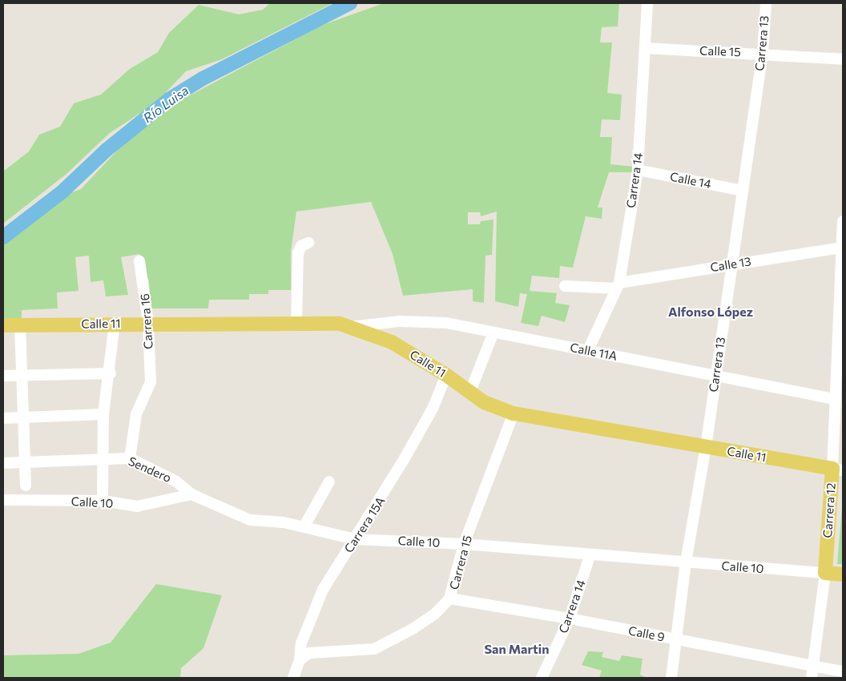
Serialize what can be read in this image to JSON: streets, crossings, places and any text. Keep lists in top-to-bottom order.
{
  "streets": {
    "main road": ["Calle 11", "Calle 10", "Carrera 12"],
    "street": [
      "Carrera 13",
      "Calle 15",
      "Carrera 14",
      "Calle 14",
      "Calle 13",
      "Carrera 16",
      "Calle 11A",
      "Sendero",
      "Carrera 15A",
      "Carrera 15",
      "Calle 9"
    ]
  },
  "crossings": [
    ["Carrera 13", "Calle 15"],
    ["Carrera 13", "Calle 14"],
    ["Carrera 13", "Calle 13"],
    ["Carrera 13", "Calle 11"],
    ["Carrera 13", "Calle 11A"],
    ["Carrera 13", "Calle 10"],
    ["Carrera 13", "Calle 9"],
    ["Calle 15", "Carrera 14"],
    ["Carrera 14", "Calle 14"],
    ["Carrera 14", "Calle 13"],
    ["Carrera 14", "Calle 11A"],
    ["Carrera 14", "Calle 10"],
    ["Carrera 14", "Calle 9"],
    ["Calle 13", "Carrera 12"],
    ["Carrera 16", "Calle 11"],
    ["Carrera 16", "Sendero"],
    ["Calle 11", "Calle 11A"],
    ["Calle 11", "Carrera 12"],
    ["Calle 11", "Carrera 15A"],
    ["Calle 11", "Carrera 15"],
    ["Calle 11A", "Carrera 12"],
    ["Sendero", "Calle 10"],
    ["Calle 10", "Carrera 12"],
    ["Calle 10", "Carrera 15A"],
    ["Calle 10", "Carrera 15"],
    ["Carrera 12", "Calle 9"],
    ["Carrera 15A", "Carrera 15"],
    ["Carrera 15", "Calle 9"]
  ],
  "districts": ["Alfonso López", "San Martin"],
  "water": ["Río Luisa"]
}
